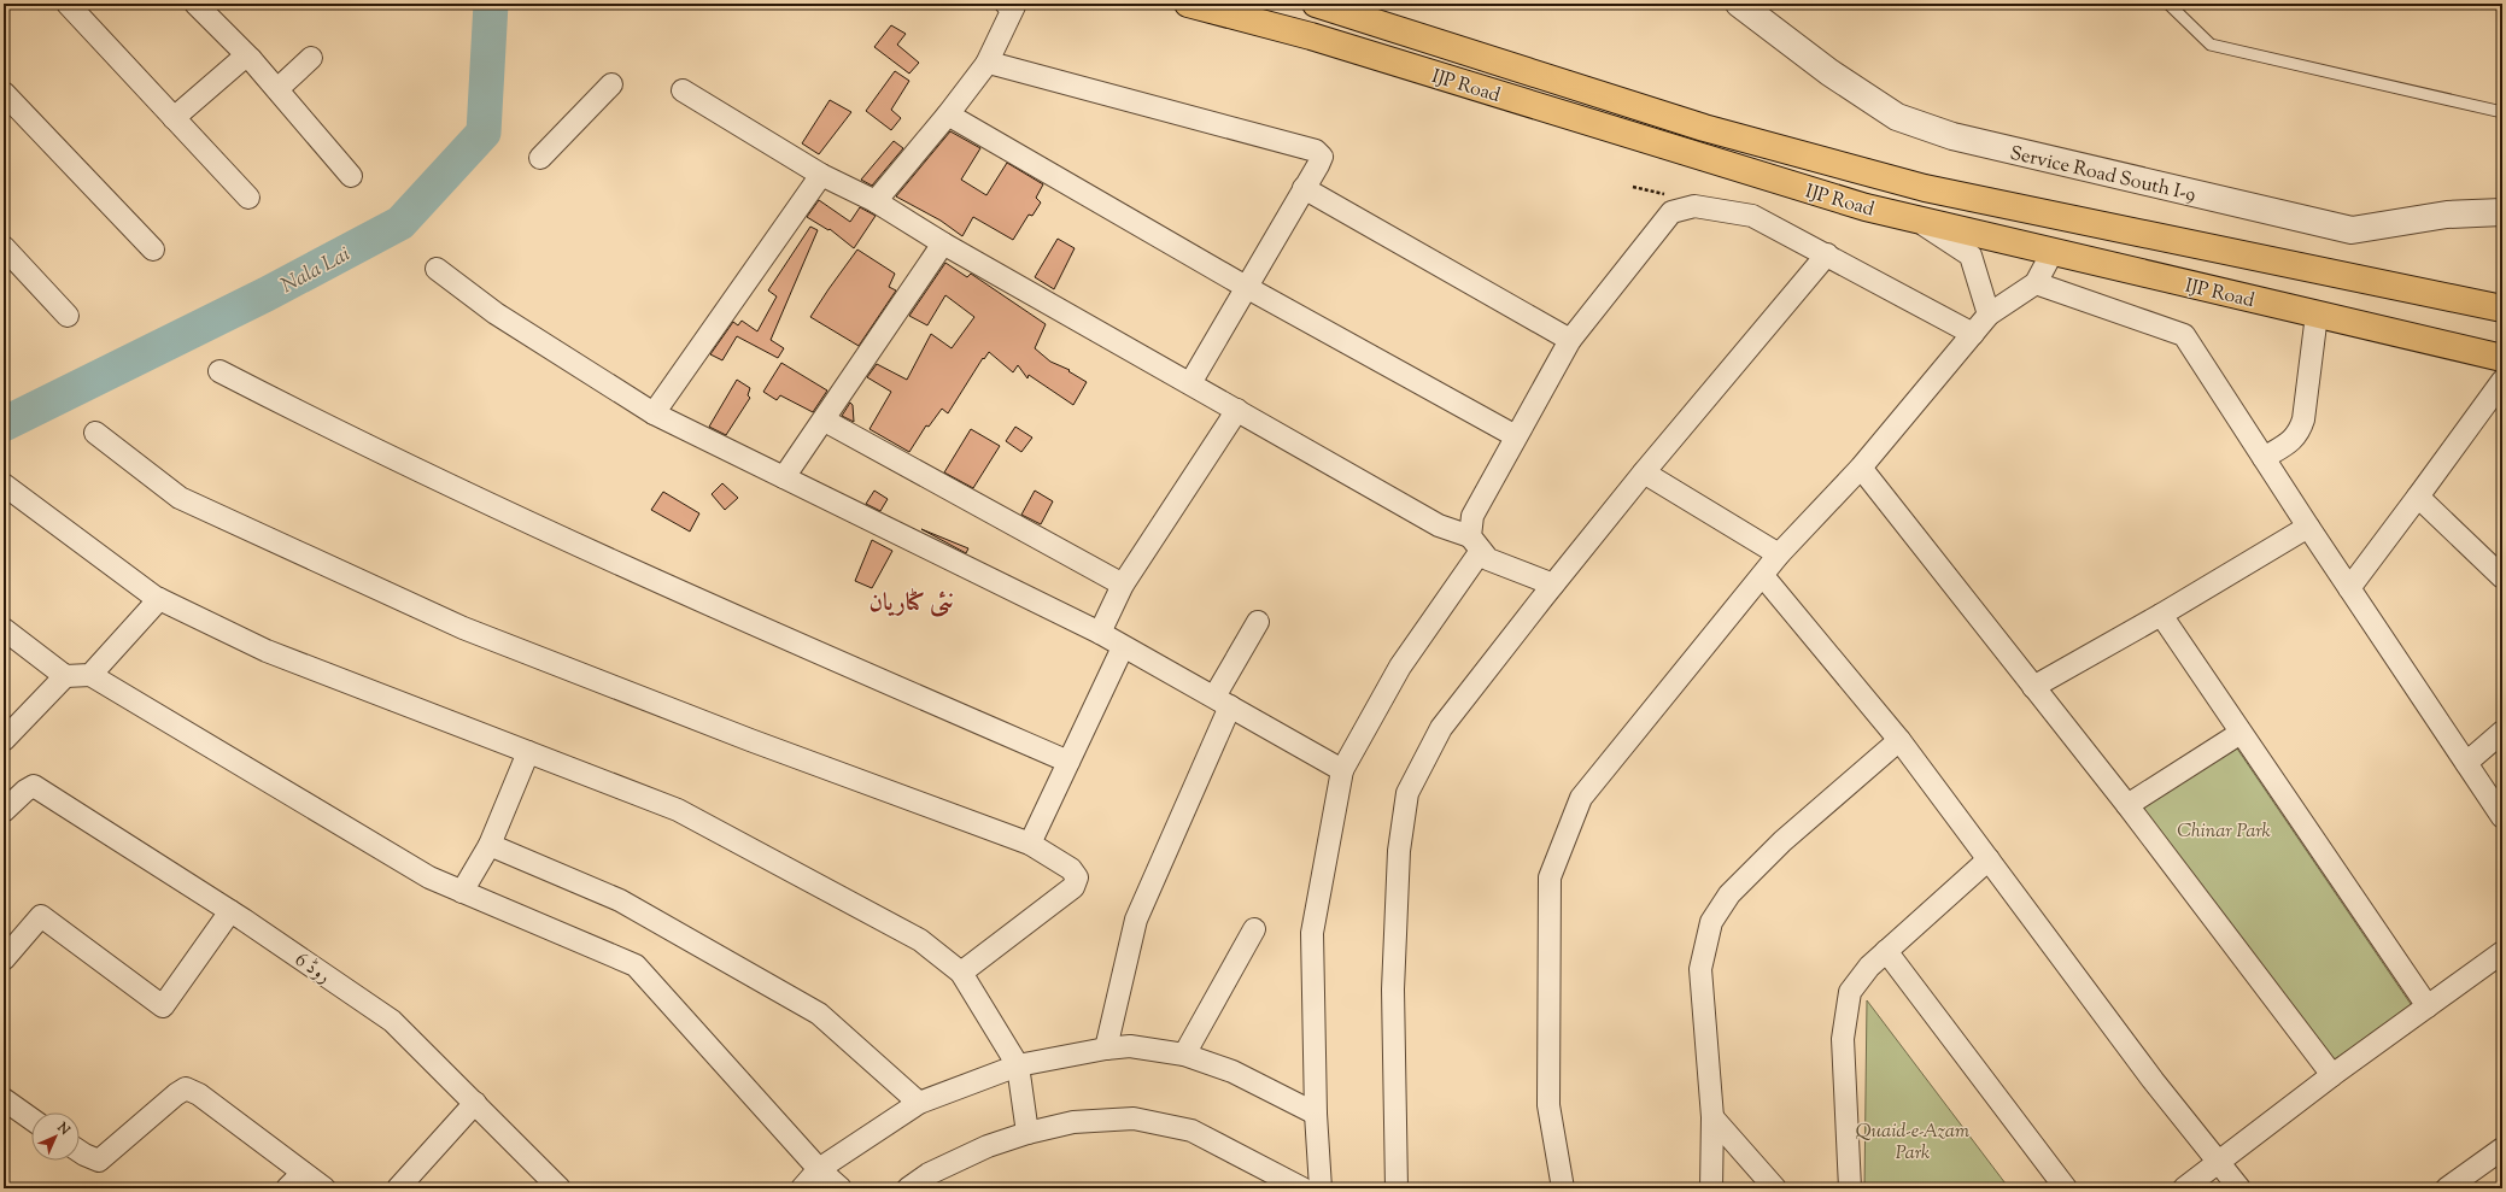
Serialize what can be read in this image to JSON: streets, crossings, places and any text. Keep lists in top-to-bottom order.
{
  "streets": {
    "highway": ["IJP Road"],
    "street": ["Service Road South I-9", "روڈ 6"]
  },
  "districts": ["نئی کٹاریان"],
  "water": ["Nala Lai"],
  "parks": ["Chinar Park", "Quaid-e-Azam Park"],
  "north": "top right"
}
